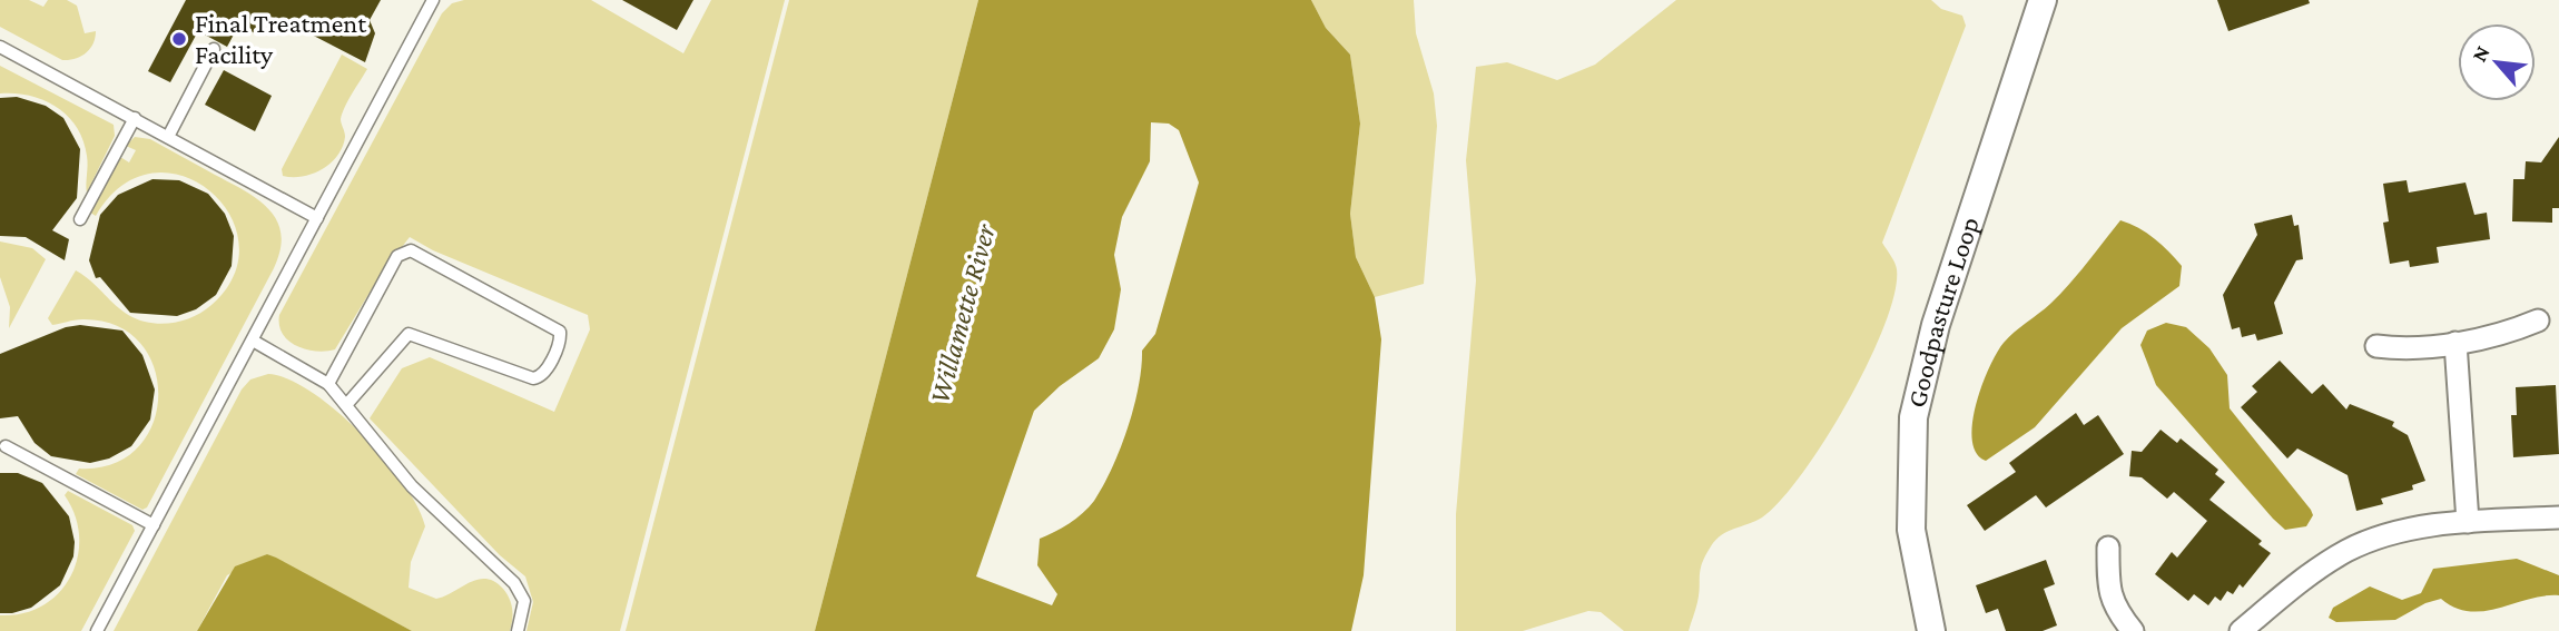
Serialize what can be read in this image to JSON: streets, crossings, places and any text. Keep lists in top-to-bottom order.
{
  "streets": {
    "street": ["Goodpasture Loop"]
  },
  "water": ["Willamette River"],
  "places": ["Final Treatment Facility"],
  "north": "top left"
}
